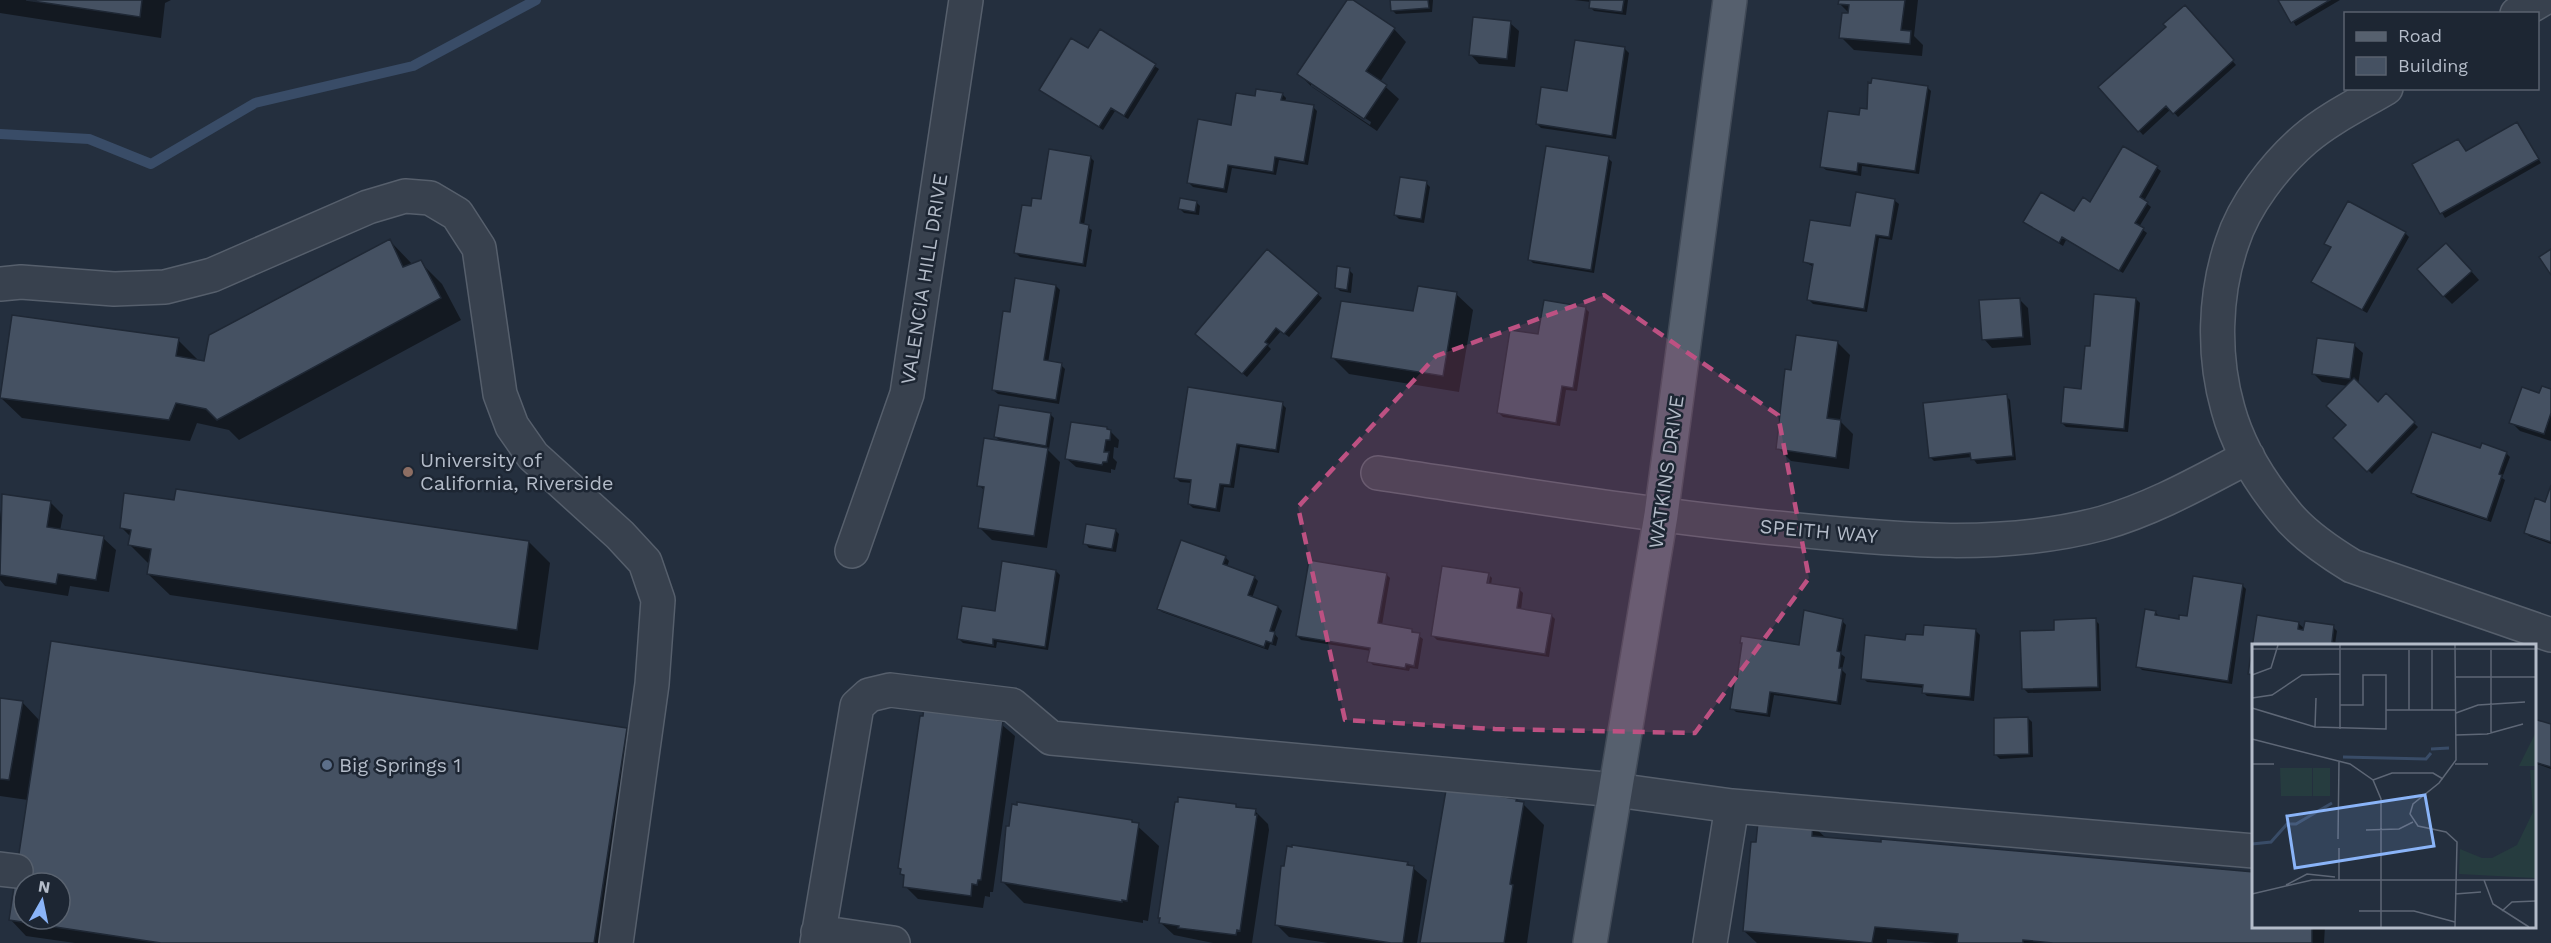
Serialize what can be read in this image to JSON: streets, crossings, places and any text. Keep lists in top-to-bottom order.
{
  "streets": {
    "main road": ["WATKINS DRIVE"],
    "street": ["VALENCIA HILL DRIVE", "SPEITH WAY"]
  },
  "crossings": [
    ["WATKINS DRIVE", "SPEITH WAY"]
  ],
  "places": ["University of California, Riverside", "Big Springs 1"],
  "legend": ["Road", "Building"],
  "north": "top"
}
